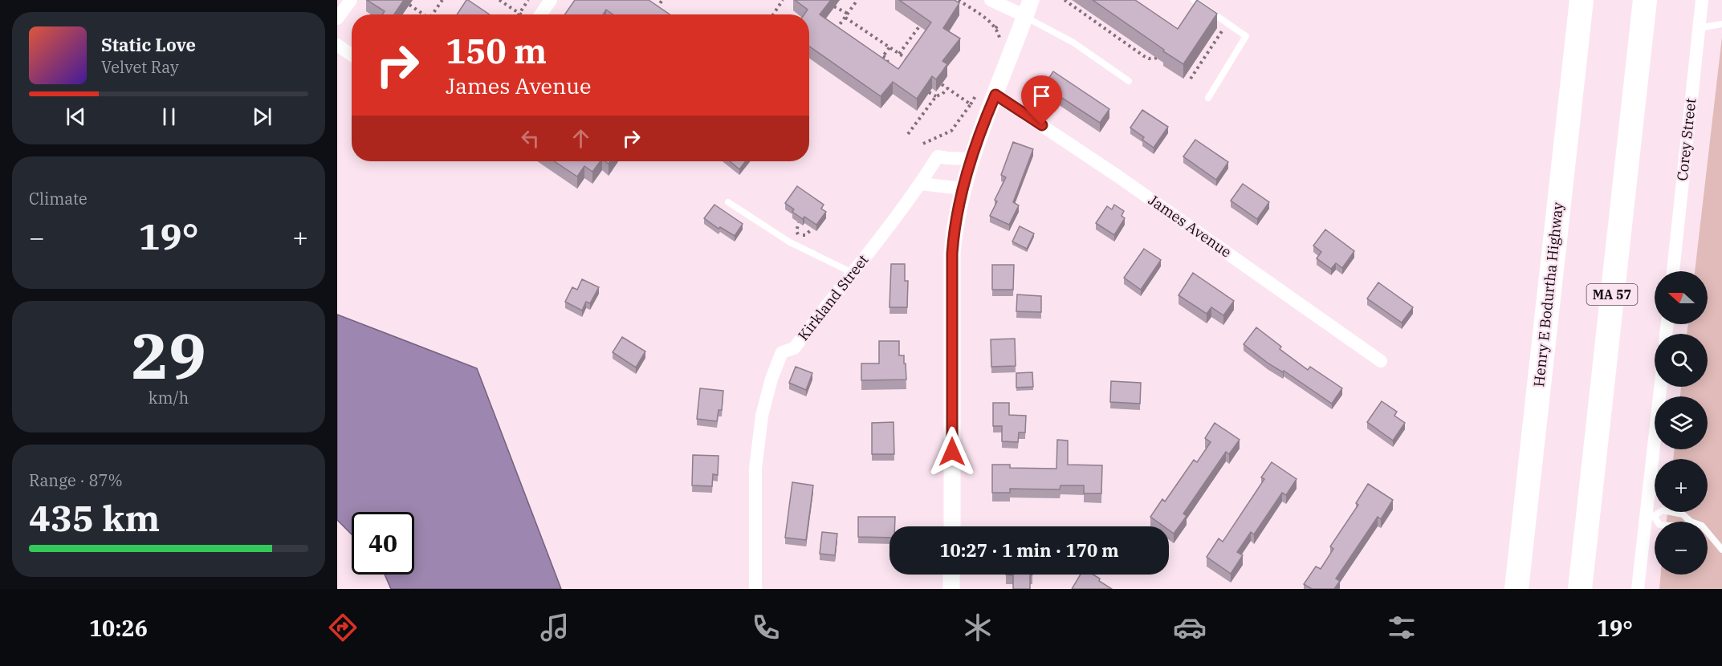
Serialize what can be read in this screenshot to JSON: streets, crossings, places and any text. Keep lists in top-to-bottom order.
{
  "streets": {
    "highway": ["Henry E Bodurtha Highway", "MA 57"],
    "street": ["Corey Street", "James Avenue", "Kirkland Street"]
  },
  "north": "left",
  "page": {
    "turn": ["150 m", "James Avenue"],
    "song": ["Static Love", "Velvet Ray"],
    "tile": [
      "Climate",
      ["29", "km/h"],
      ["Range · 87%", "435 km"]
    ],
    "heat": ["−", "19°", "+"],
    "map_buttons": ["+", "−"],
    "limit": "40",
    "trip": "10:27 · 1 min · 170 m",
    "tabs": ["10:26", "19°"]
  }
}
